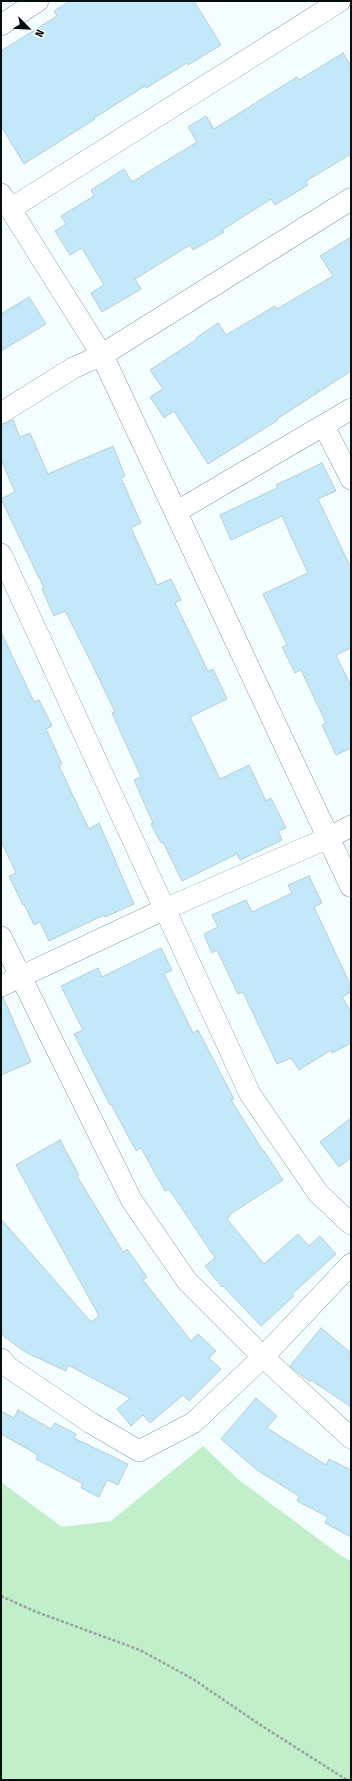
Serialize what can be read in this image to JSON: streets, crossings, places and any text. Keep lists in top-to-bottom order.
{
  "north": "bottom right"
}
